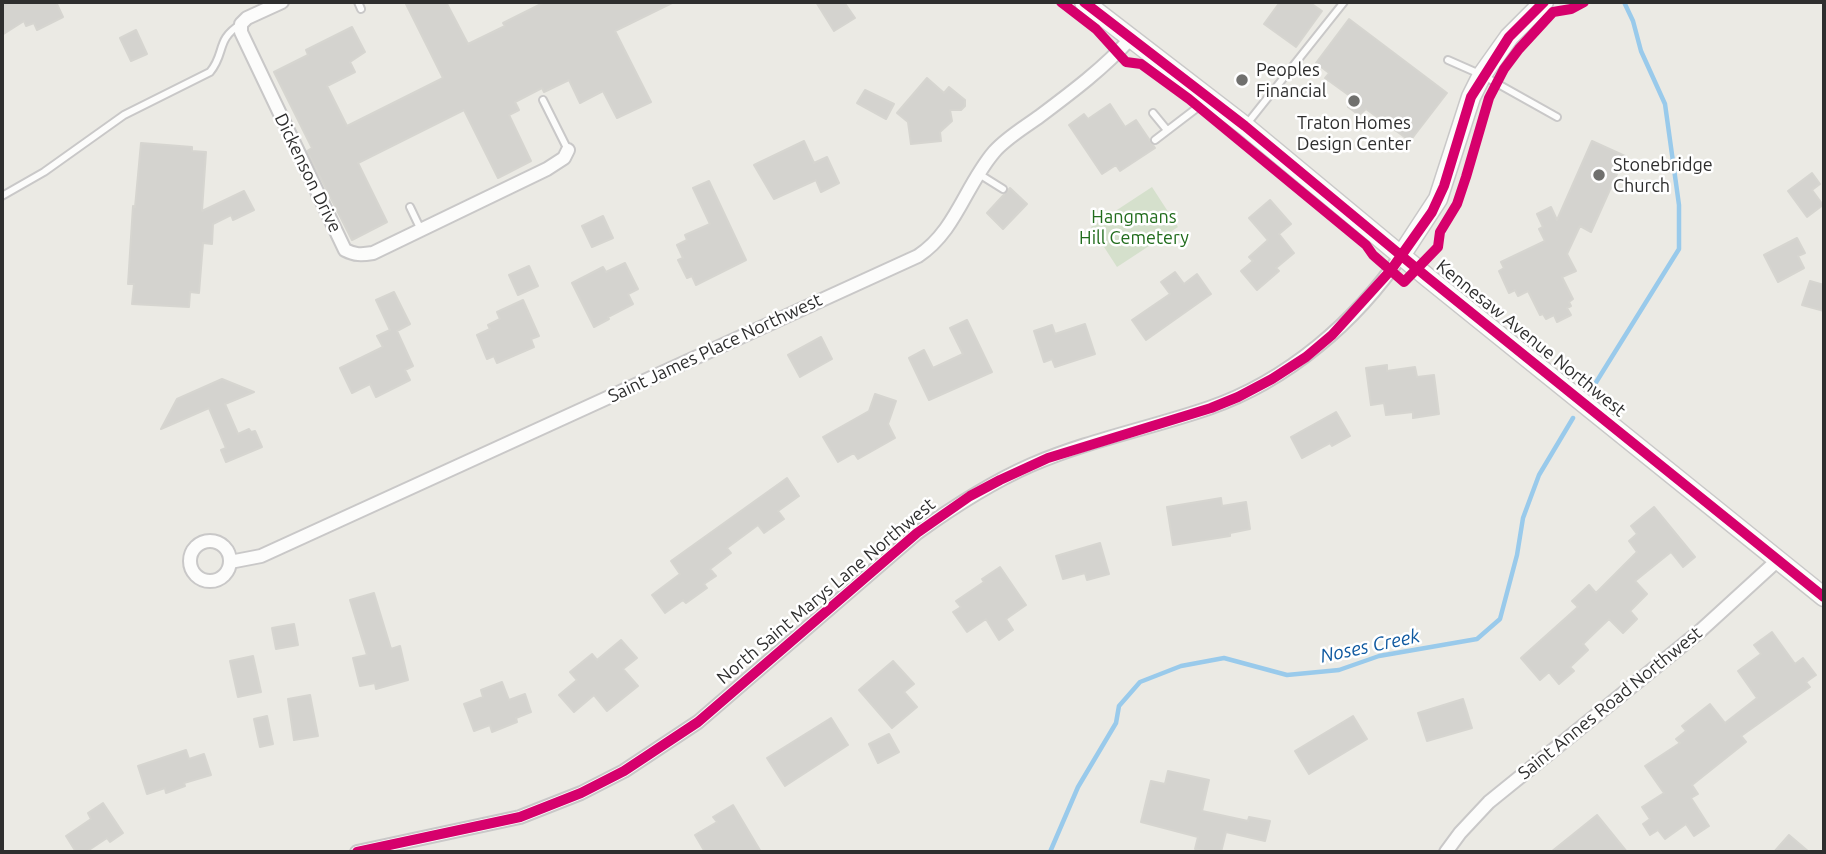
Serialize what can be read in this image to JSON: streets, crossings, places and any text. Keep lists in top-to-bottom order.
{
  "streets": {
    "street": [
      "Dickenson Drive",
      "Kennesaw Avenue Northwest",
      "Saint James Place Northwest",
      "North Saint Marys Lane Northwest",
      "Saint Annes Road Northwest"
    ]
  },
  "crossings": [
    ["Kennesaw Avenue Northwest", "Saint James Place Northwest"],
    ["Kennesaw Avenue Northwest", "North Saint Marys Lane Northwest"],
    ["Kennesaw Avenue Northwest", "Saint Annes Road Northwest"]
  ],
  "water": ["Noses Creek"],
  "parks": ["Hangmans Hill Cemetery"],
  "places": ["Peoples Financial", "Traton Homes Design Center", "Stonebridge Church"]
}
